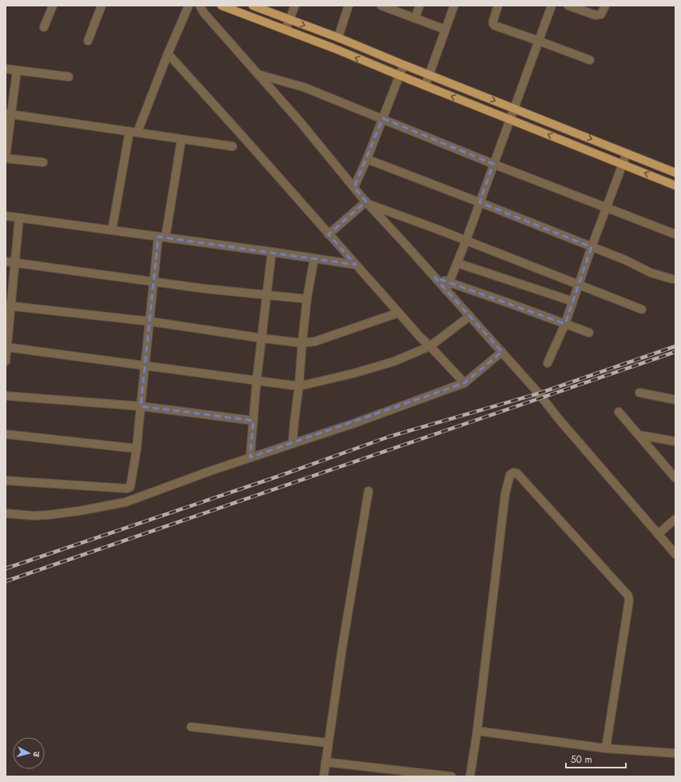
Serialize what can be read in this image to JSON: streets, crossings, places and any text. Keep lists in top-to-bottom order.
{
  "scale_bar": "50 m",
  "north": "right"
}
